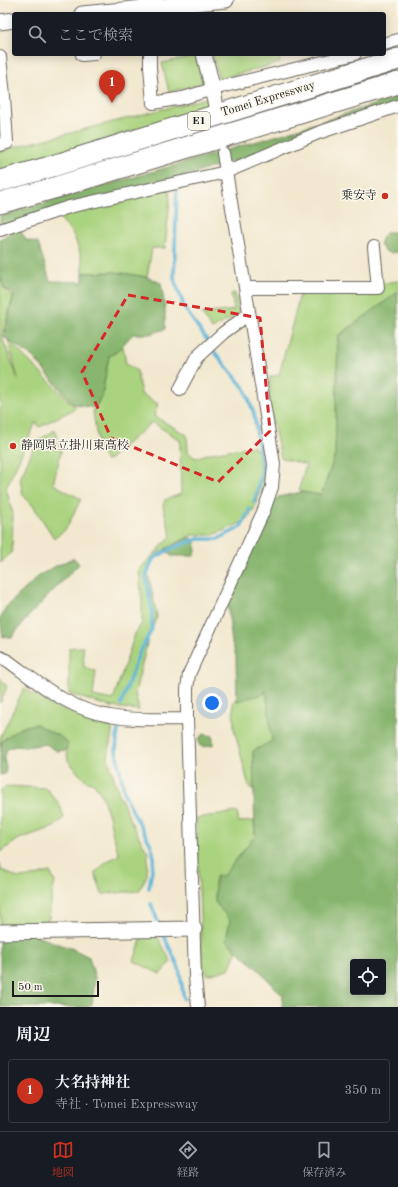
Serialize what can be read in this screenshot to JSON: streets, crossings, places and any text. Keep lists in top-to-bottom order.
{
  "streets": {
    "highway": ["Tomei Expressway", "E1"]
  },
  "places": ["乗安寺", "静岡県立掛川東高校"],
  "scale_bar": "50 m",
  "page": {
    "search": "ここで検索",
    "pins": "1",
    "scale": "50 m",
    "heading": "周辺",
    "list": [
      {
        "mark": "1",
        "name": "大名持神社",
        "note": "寺社 · Tomei Expressway",
        "value": "350 m"
      }
    ],
    "nav": ["地図", "経路", "保存済み"]
  }
}
